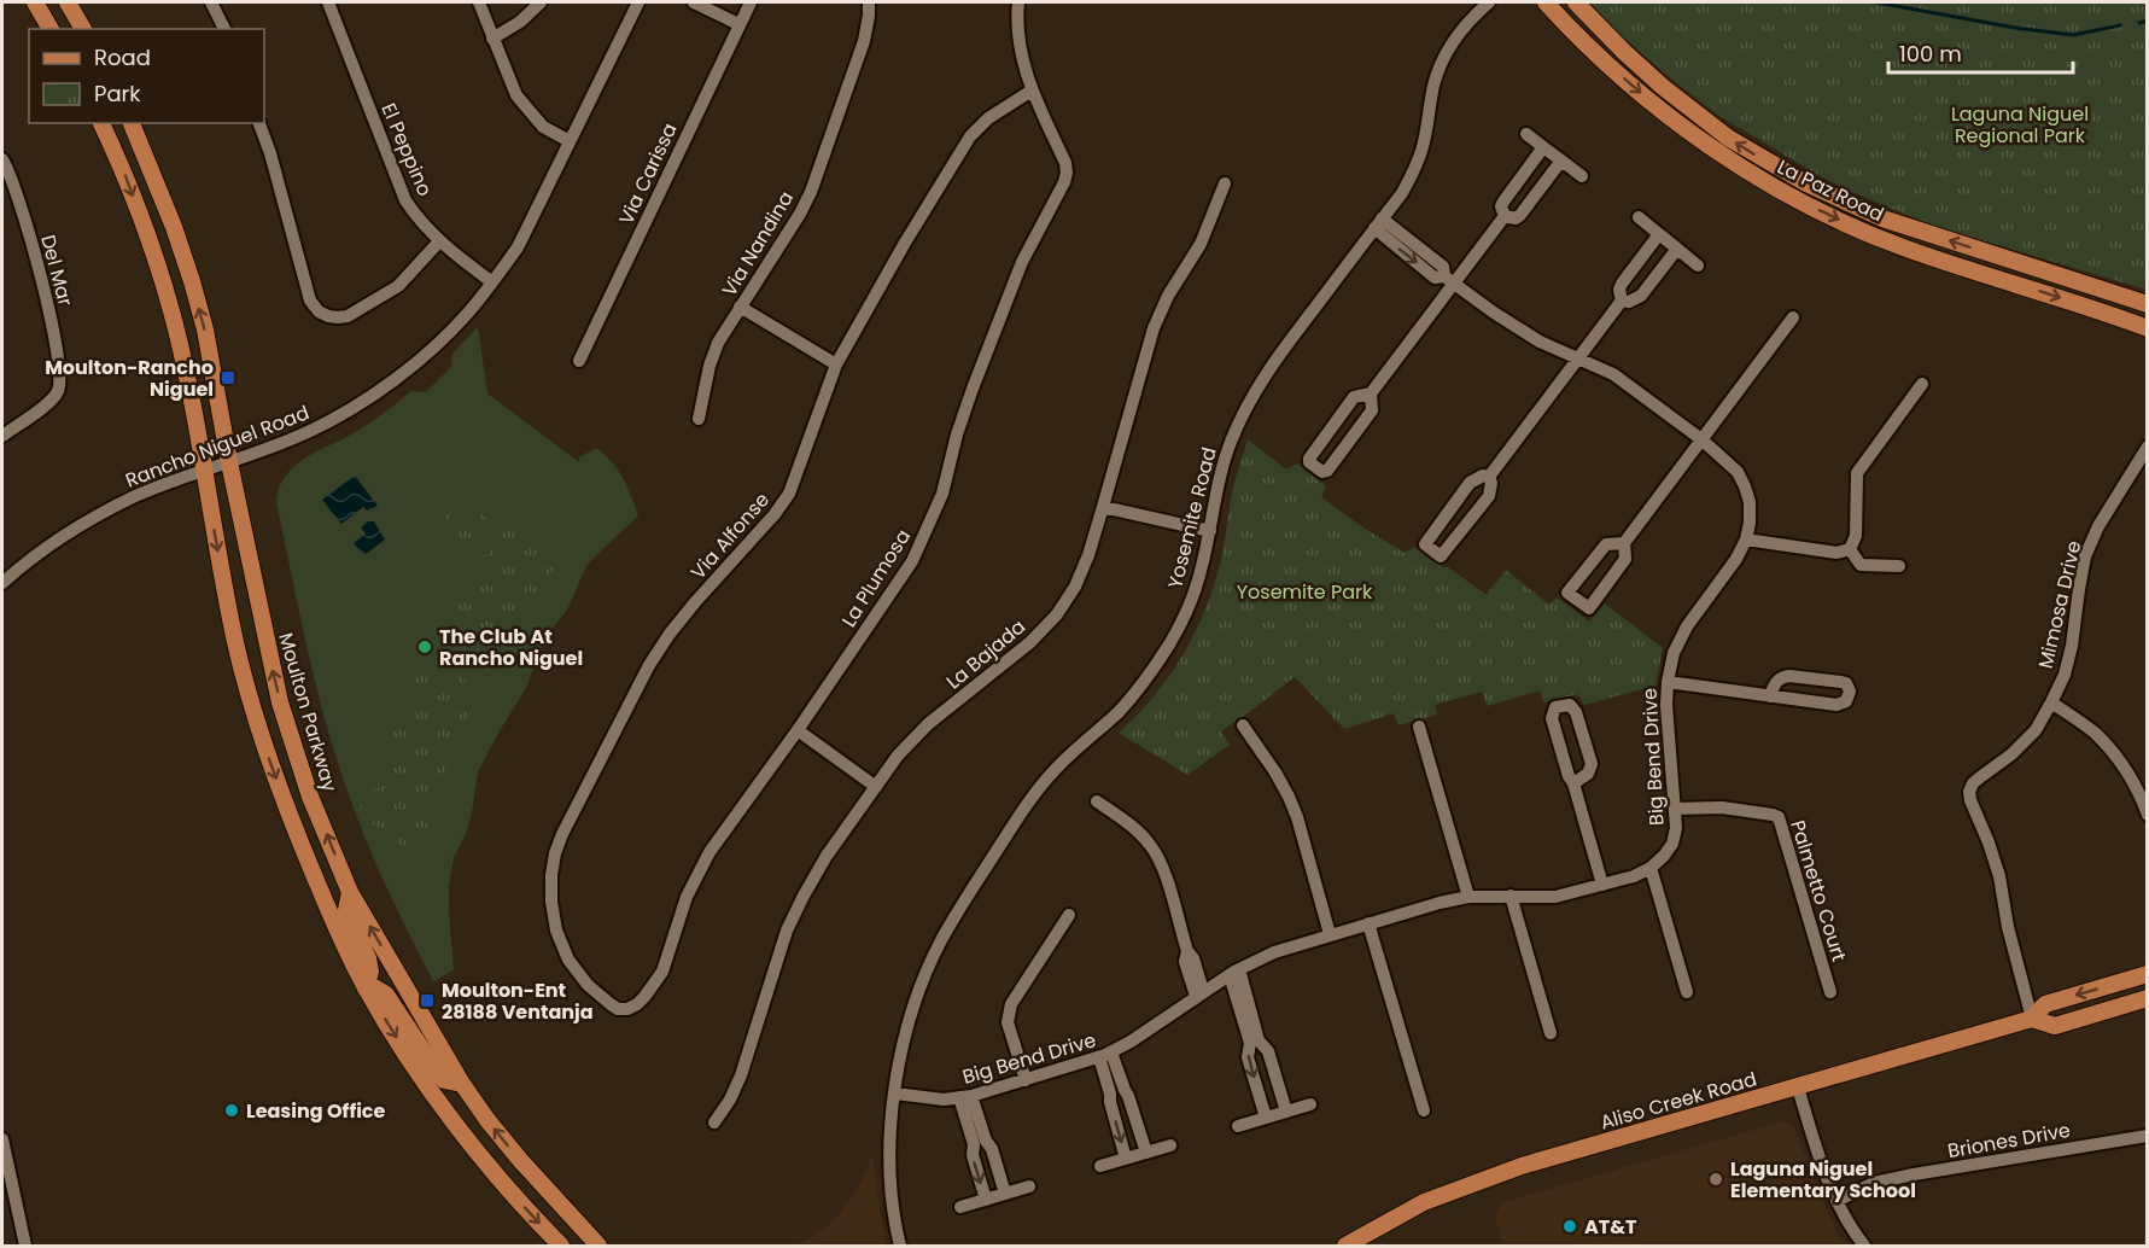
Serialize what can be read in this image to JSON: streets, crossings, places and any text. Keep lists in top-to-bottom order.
{
  "streets": {
    "main road": ["La Paz Road", "Moulton Parkway", "Aliso Creek Road"],
    "street": [
      "El Peppino",
      "Via Carissa",
      "Via Nandina",
      "Del Mar",
      "Rancho Niguel Road",
      "Yosemite Road",
      "Via Alfonse",
      "La Plumosa",
      "Mimosa Drive",
      "La Bajada",
      "Big Bend Drive",
      "Palmetto Court",
      "Briones Drive"
    ]
  },
  "crossings": [
    ["El Peppino", "Rancho Niguel Road"],
    ["Rancho Niguel Road", "Moulton Parkway"],
    ["Yosemite Road", "Big Bend Drive"],
    ["Via Alfonse", "La Plumosa"],
    ["Mimosa Drive", "Aliso Creek Road"],
    ["Big Bend Drive", "Palmetto Court"]
  ],
  "parks": ["Laguna Niguel Regional Park", "Yosemite Park"],
  "places": {
    "transit": ["Moulton-Rancho Niguel", "Moulton-Ent 28188 Ventanja"],
    "other": [
      "The Club At Rancho Niguel",
      "Leasing Office",
      "Laguna Niguel Elementary School",
      "AT&T"
    ]
  },
  "legend": ["Road", "Park"],
  "scale_bar": "100 m"
}
